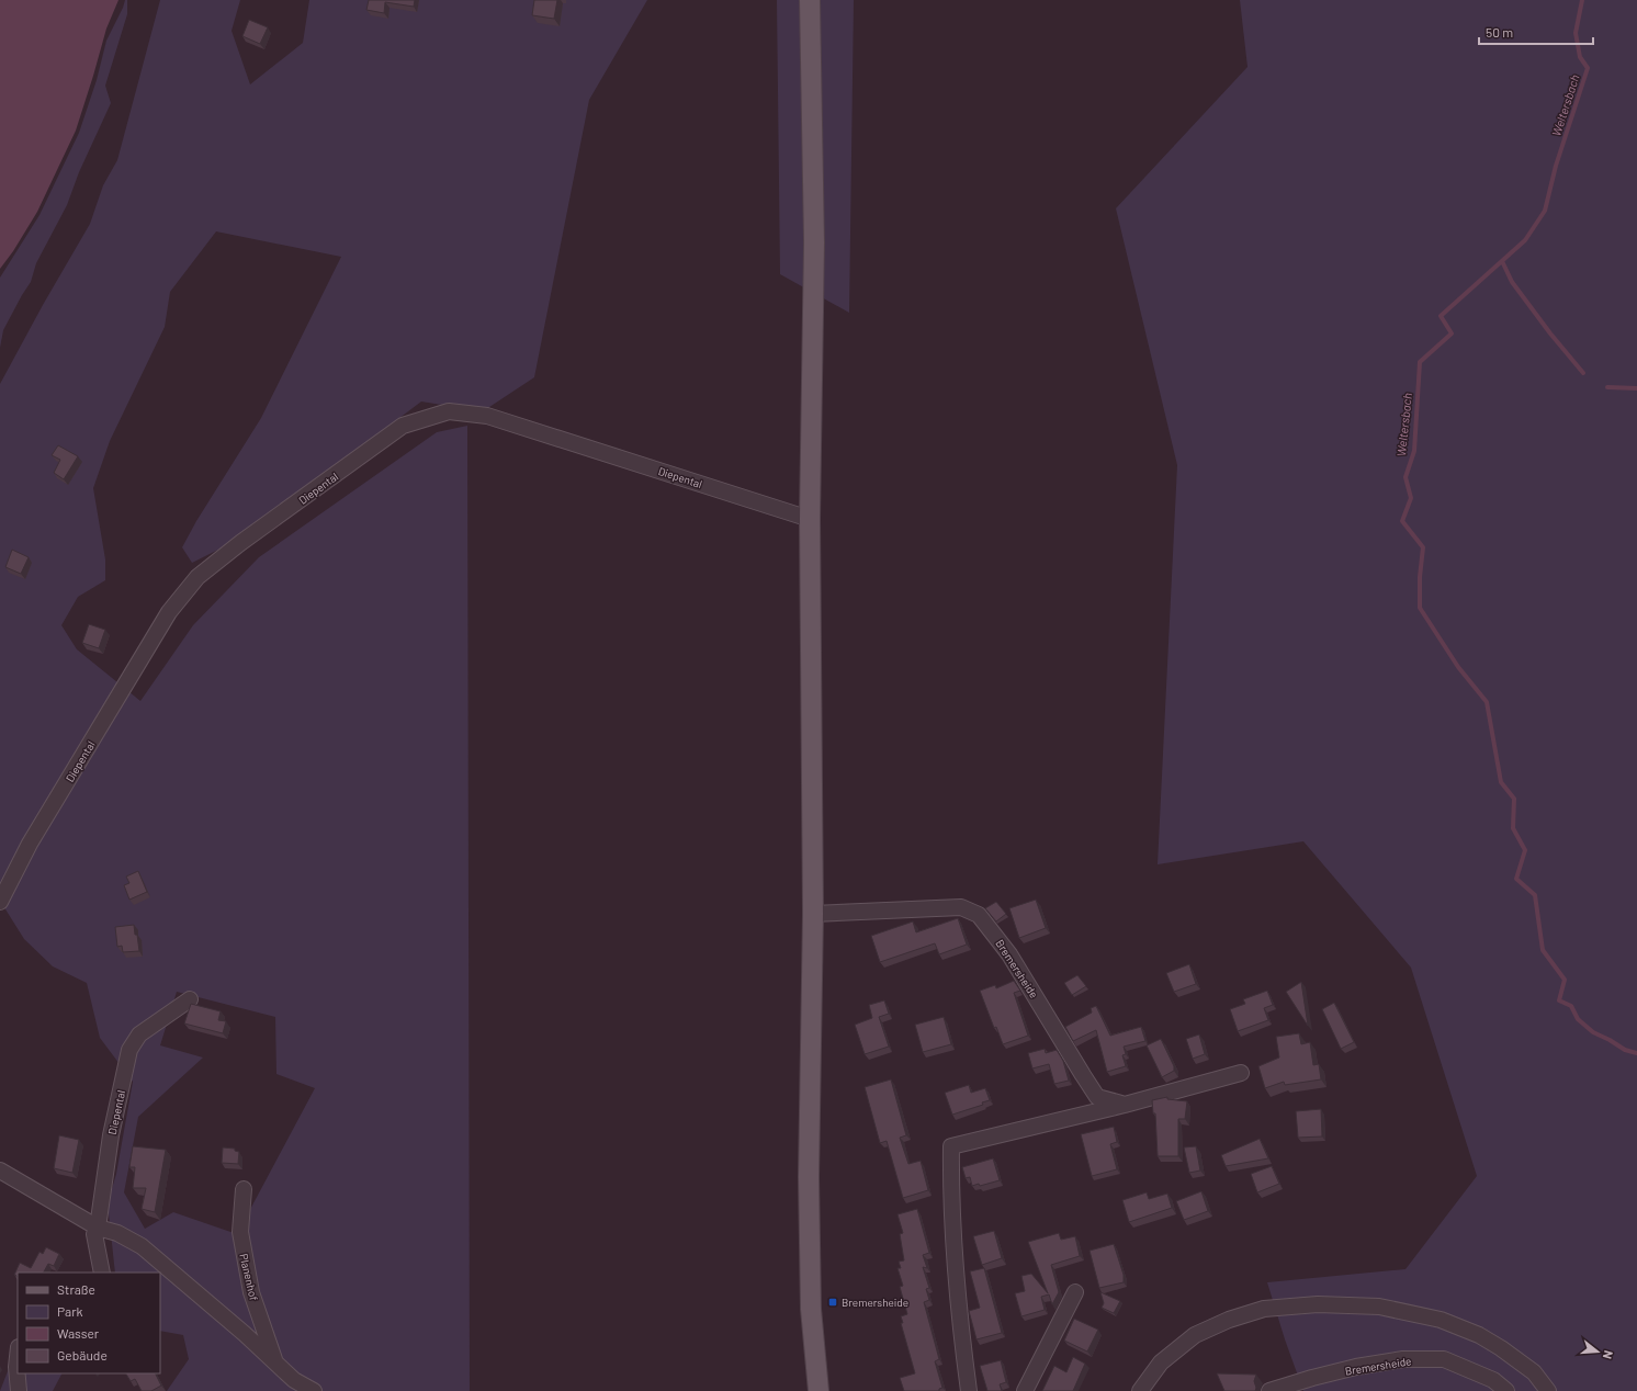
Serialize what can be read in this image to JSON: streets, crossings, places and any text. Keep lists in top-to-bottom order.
{
  "streets": {
    "street": ["Diepental", "Bremersheide", "Planenhof"]
  },
  "water": ["Weltersbach"],
  "places": {
    "transit": ["Bremersheide"]
  },
  "legend": [
    "Straße",
    "Park",
    "Wasser",
    "Gebäude"
  ],
  "scale_bar": "50 m",
  "north": "right"
}
